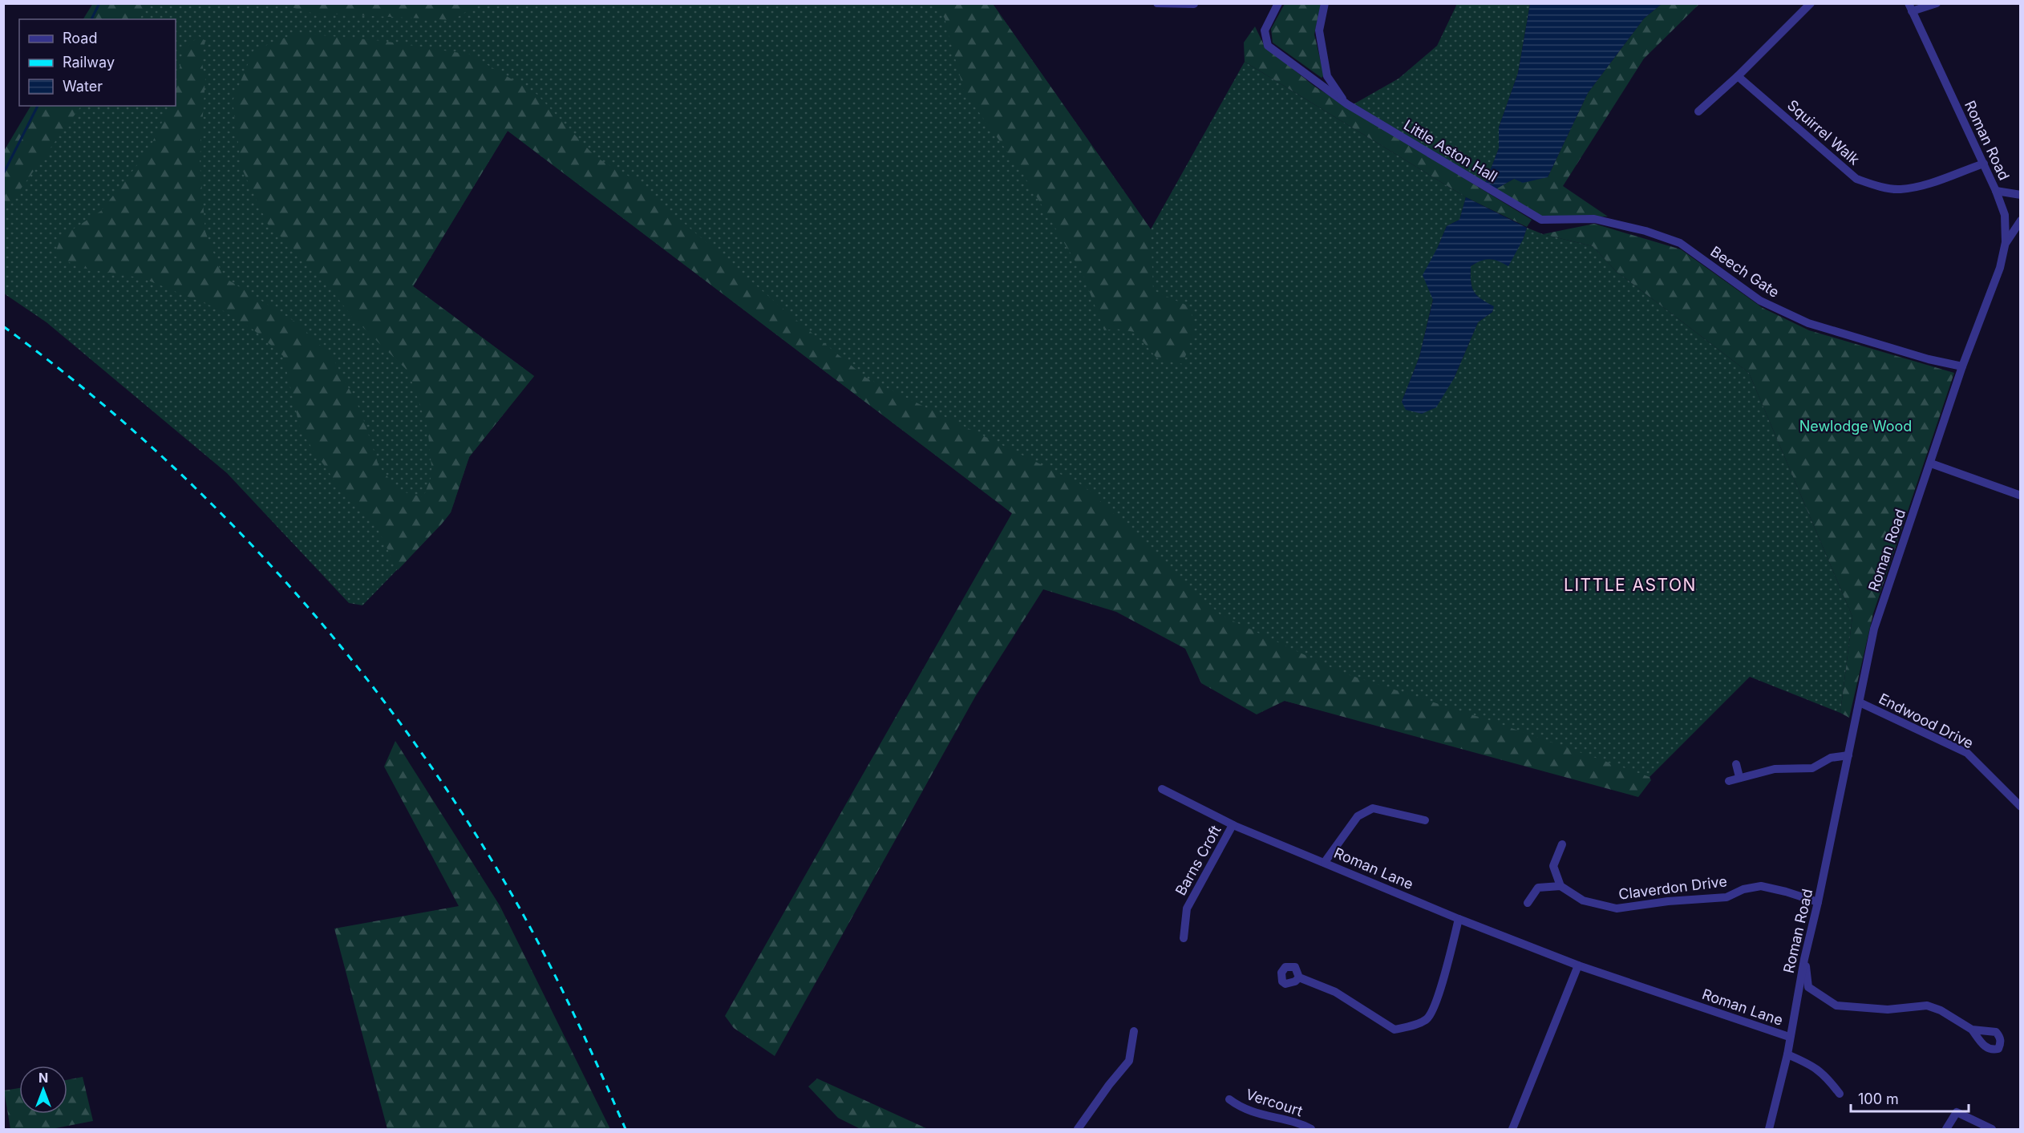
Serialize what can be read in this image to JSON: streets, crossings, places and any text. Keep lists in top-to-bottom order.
{
  "streets": {
    "street": [
      "Squirrel Walk",
      "Roman Road",
      "Little Aston Hall",
      "Beech Gate",
      "Endwood Drive",
      "Barns Croft",
      "Roman Lane",
      "Claverdon Drive",
      "Vercourt"
    ]
  },
  "crossings": [
    ["Squirrel Walk", "Roman Road"],
    ["Roman Road", "Beech Gate"],
    ["Roman Road", "Endwood Drive"],
    ["Roman Road", "Roman Lane"],
    ["Roman Road", "Claverdon Drive"],
    ["Little Aston Hall", "Beech Gate"],
    ["Barns Croft", "Roman Lane"]
  ],
  "districts": ["LITTLE ASTON"],
  "parks": ["Newlodge Wood"],
  "legend": ["Road", "Railway", "Water"],
  "scale_bar": "100 m",
  "north": "top"
}
